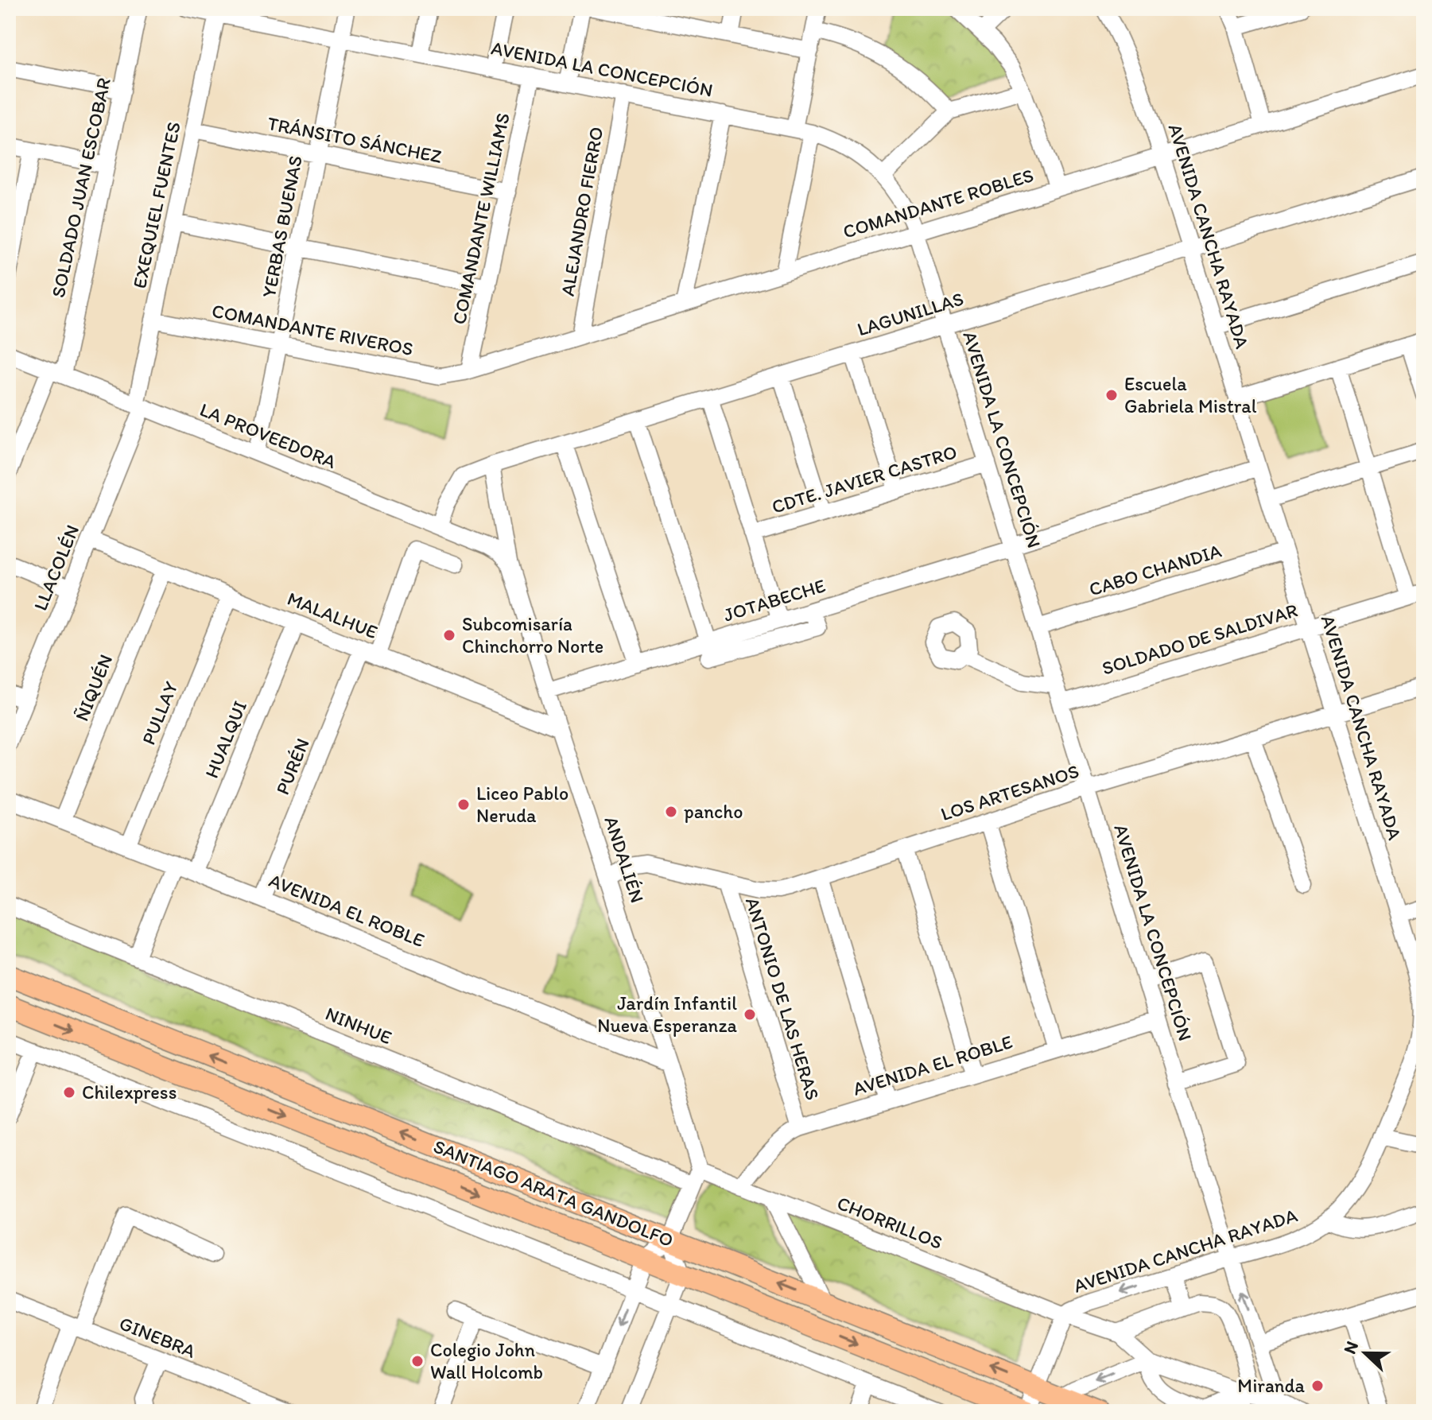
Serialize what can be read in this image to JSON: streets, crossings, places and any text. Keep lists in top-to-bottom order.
{
  "streets": {
    "main road": ["SANTIAGO ARATA GANDOLFO"],
    "street": [
      "AVENIDA LA CONCEPCIÓN",
      "TRÁNSITO SÁNCHEZ",
      "SOLDADO JUAN ESCOBAR",
      "COMANDANTE ROBLES",
      "EXEQUIEL FUENTES",
      "ALEJANDRO FIERRO",
      "COMANDANTE WILLIAMS",
      "YERBAS BUENAS",
      "AVENIDA CANCHA RAYADA",
      "LAGUNILLAS",
      "COMANDANTE RIVEROS",
      "LA PROVEEDORA",
      "CDTE. JAVIER CASTRO",
      "LLACOLÉN",
      "CABO CHANDIA",
      "JOTABECHE",
      "MALALHUE",
      "SOLDADO DE SALDIVAR",
      "ÑIQUÉN",
      "PULLAY",
      "HUALQUI",
      "PURÉN",
      "LOS ARTESANOS",
      "ANDALIÉN",
      "AVENIDA EL ROBLE",
      "ANTONIO DE LAS HERAS",
      "NINHUE",
      "CHORRILLOS",
      "GINEBRA"
    ]
  },
  "crossings": [
    ["AVENIDA LA CONCEPCIÓN", "COMANDANTE ROBLES"],
    ["AVENIDA LA CONCEPCIÓN", "EXEQUIEL FUENTES"],
    ["AVENIDA LA CONCEPCIÓN", "ALEJANDRO FIERRO"],
    ["AVENIDA LA CONCEPCIÓN", "COMANDANTE WILLIAMS"],
    ["AVENIDA LA CONCEPCIÓN", "YERBAS BUENAS"],
    ["AVENIDA LA CONCEPCIÓN", "AVENIDA CANCHA RAYADA"],
    ["AVENIDA LA CONCEPCIÓN", "LAGUNILLAS"],
    ["AVENIDA LA CONCEPCIÓN", "CDTE. JAVIER CASTRO"],
    ["AVENIDA LA CONCEPCIÓN", "CABO CHANDIA"],
    ["AVENIDA LA CONCEPCIÓN", "JOTABECHE"],
    ["AVENIDA LA CONCEPCIÓN", "SOLDADO DE SALDIVAR"],
    ["AVENIDA LA CONCEPCIÓN", "LOS ARTESANOS"],
    ["AVENIDA LA CONCEPCIÓN", "AVENIDA EL ROBLE"],
    ["TRÁNSITO SÁNCHEZ", "EXEQUIEL FUENTES"],
    ["TRÁNSITO SÁNCHEZ", "COMANDANTE WILLIAMS"],
    ["TRÁNSITO SÁNCHEZ", "YERBAS BUENAS"],
    ["SOLDADO JUAN ESCOBAR", "LA PROVEEDORA"],
    ["COMANDANTE ROBLES", "ALEJANDRO FIERRO"],
    ["COMANDANTE ROBLES", "COMANDANTE WILLIAMS"],
    ["COMANDANTE ROBLES", "AVENIDA CANCHA RAYADA"],
    ["COMANDANTE ROBLES", "COMANDANTE RIVEROS"],
    ["EXEQUIEL FUENTES", "COMANDANTE RIVEROS"],
    ["EXEQUIEL FUENTES", "LA PROVEEDORA"],
    ["EXEQUIEL FUENTES", "LLACOLÉN"],
    ["COMANDANTE WILLIAMS", "COMANDANTE RIVEROS"],
    ["YERBAS BUENAS", "COMANDANTE RIVEROS"],
    ["YERBAS BUENAS", "LA PROVEEDORA"],
    ["AVENIDA CANCHA RAYADA", "LAGUNILLAS"],
    ["AVENIDA CANCHA RAYADA", "CABO CHANDIA"],
    ["AVENIDA CANCHA RAYADA", "JOTABECHE"],
    ["AVENIDA CANCHA RAYADA", "SOLDADO DE SALDIVAR"],
    ["AVENIDA CANCHA RAYADA", "LOS ARTESANOS"],
    ["AVENIDA CANCHA RAYADA", "CHORRILLOS"],
    ["LAGUNILLAS", "LA PROVEEDORA"],
    ["LA PROVEEDORA", "LLACOLÉN"],
    ["LA PROVEEDORA", "ANDALIÉN"],
    ["LLACOLÉN", "MALALHUE"],
    ["JOTABECHE", "ANDALIÉN"],
    ["MALALHUE", "ÑIQUÉN"],
    ["MALALHUE", "PULLAY"],
    ["MALALHUE", "HUALQUI"],
    ["MALALHUE", "PURÉN"],
    ["MALALHUE", "ANDALIÉN"],
    ["ÑIQUÉN", "AVENIDA EL ROBLE"],
    ["PULLAY", "AVENIDA EL ROBLE"],
    ["HUALQUI", "AVENIDA EL ROBLE"],
    ["PURÉN", "AVENIDA EL ROBLE"],
    ["LOS ARTESANOS", "ANDALIÉN"],
    ["LOS ARTESANOS", "ANTONIO DE LAS HERAS"],
    ["ANDALIÉN", "AVENIDA EL ROBLE"],
    ["ANDALIÉN", "NINHUE"],
    ["ANDALIÉN", "CHORRILLOS"],
    ["AVENIDA EL ROBLE", "ANTONIO DE LAS HERAS"],
    ["AVENIDA EL ROBLE", "CHORRILLOS"],
    ["NINHUE", "CHORRILLOS"]
  ],
  "places": [
    "Escuela Gabriela Mistral",
    "Subcomisaría Chinchorro Norte",
    "Liceo Pablo Neruda",
    "pancho",
    "Jardín Infantil Nueva Esperanza",
    "Chilexpress",
    "Colegio John Wall Holcomb",
    "Miranda"
  ],
  "north": "left"
}
